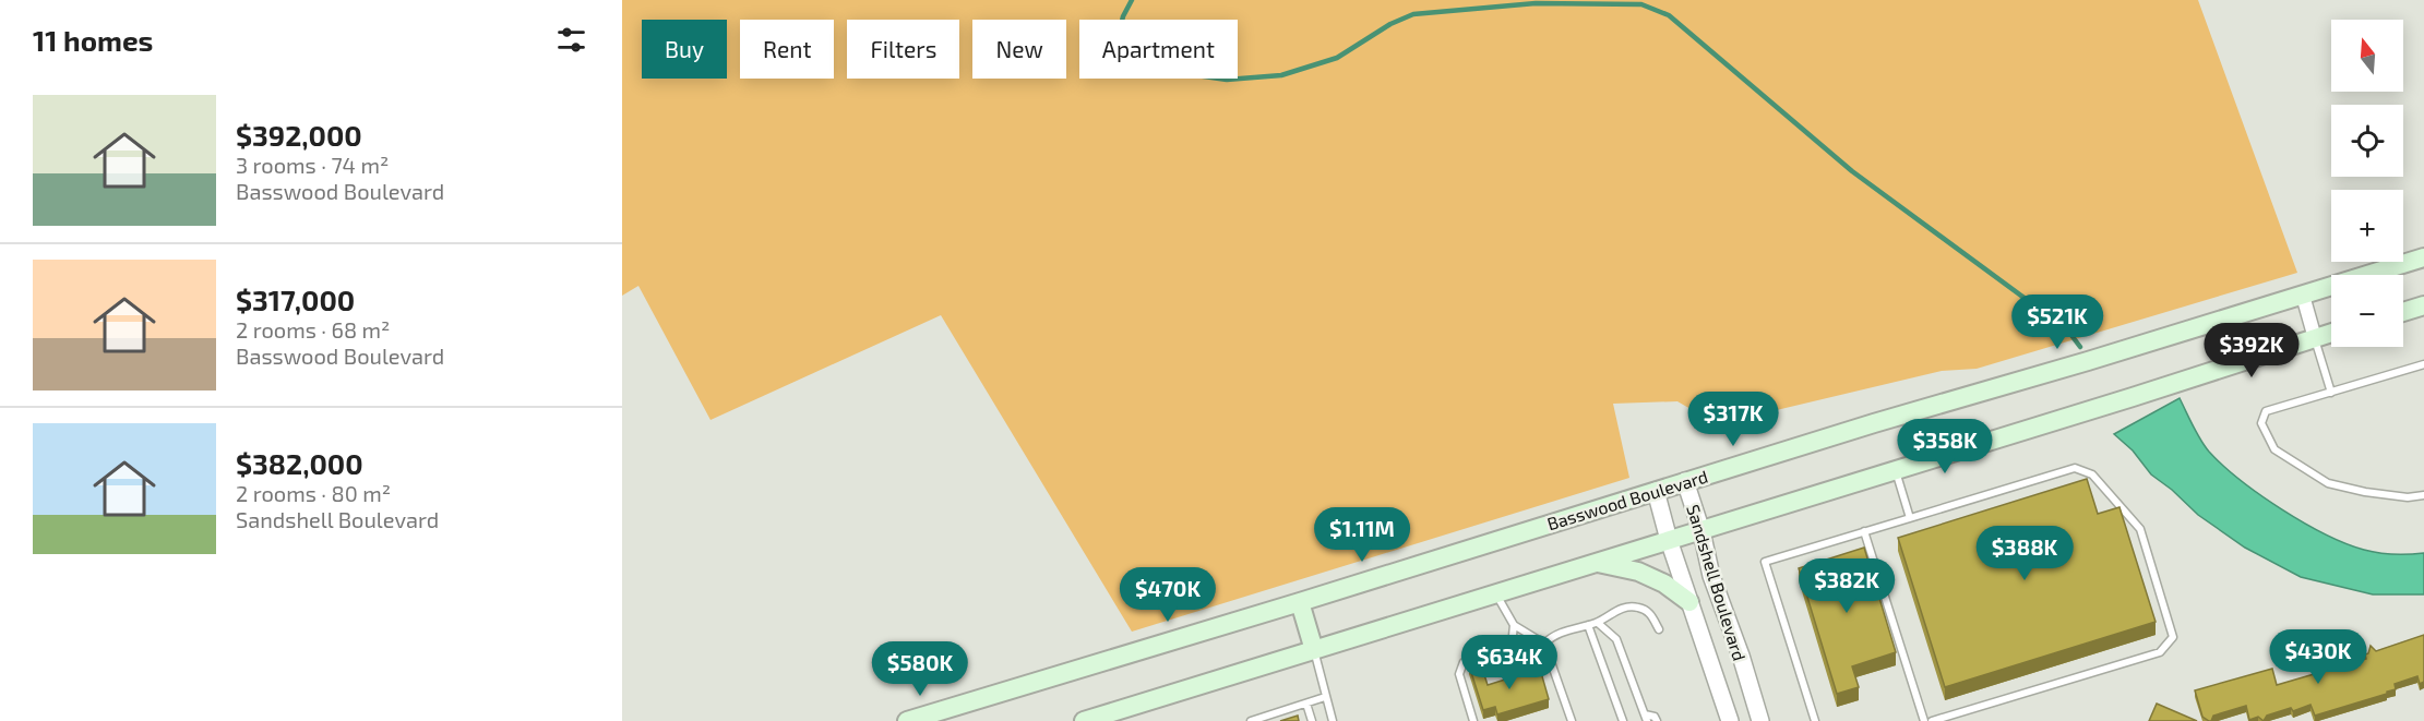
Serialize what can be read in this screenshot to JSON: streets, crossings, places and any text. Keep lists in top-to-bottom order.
{
  "streets": {
    "main road": ["Basswood Boulevard"],
    "street": ["Sandshell Boulevard"]
  },
  "crossings": [
    ["Basswood Boulevard", "Sandshell Boulevard"]
  ],
  "north": "top",
  "page": {
    "heading": "11 homes",
    "map_buttons": ["+", "−"],
    "chip": [
      "Buy",
      "Rent",
      "Filters",
      "New",
      "Apartment"
    ],
    "list": [
      {
        "name": "$392,000",
        "note": "3 rooms · 74 m² · Basswood Boulevard"
      },
      {
        "name": "$317,000",
        "note": "2 rooms · 68 m² · Basswood Boulevard"
      },
      {
        "name": "$382,000",
        "note": "2 rooms · 80 m² · Sandshell Boulevard"
      }
    ],
    "price": [
      "$521K",
      "$392K",
      "$317K",
      "$358K",
      "$1.11M",
      "$388K",
      "$382K",
      "$470K",
      "$430K",
      "$634K",
      "$580K"
    ]
  }
}
